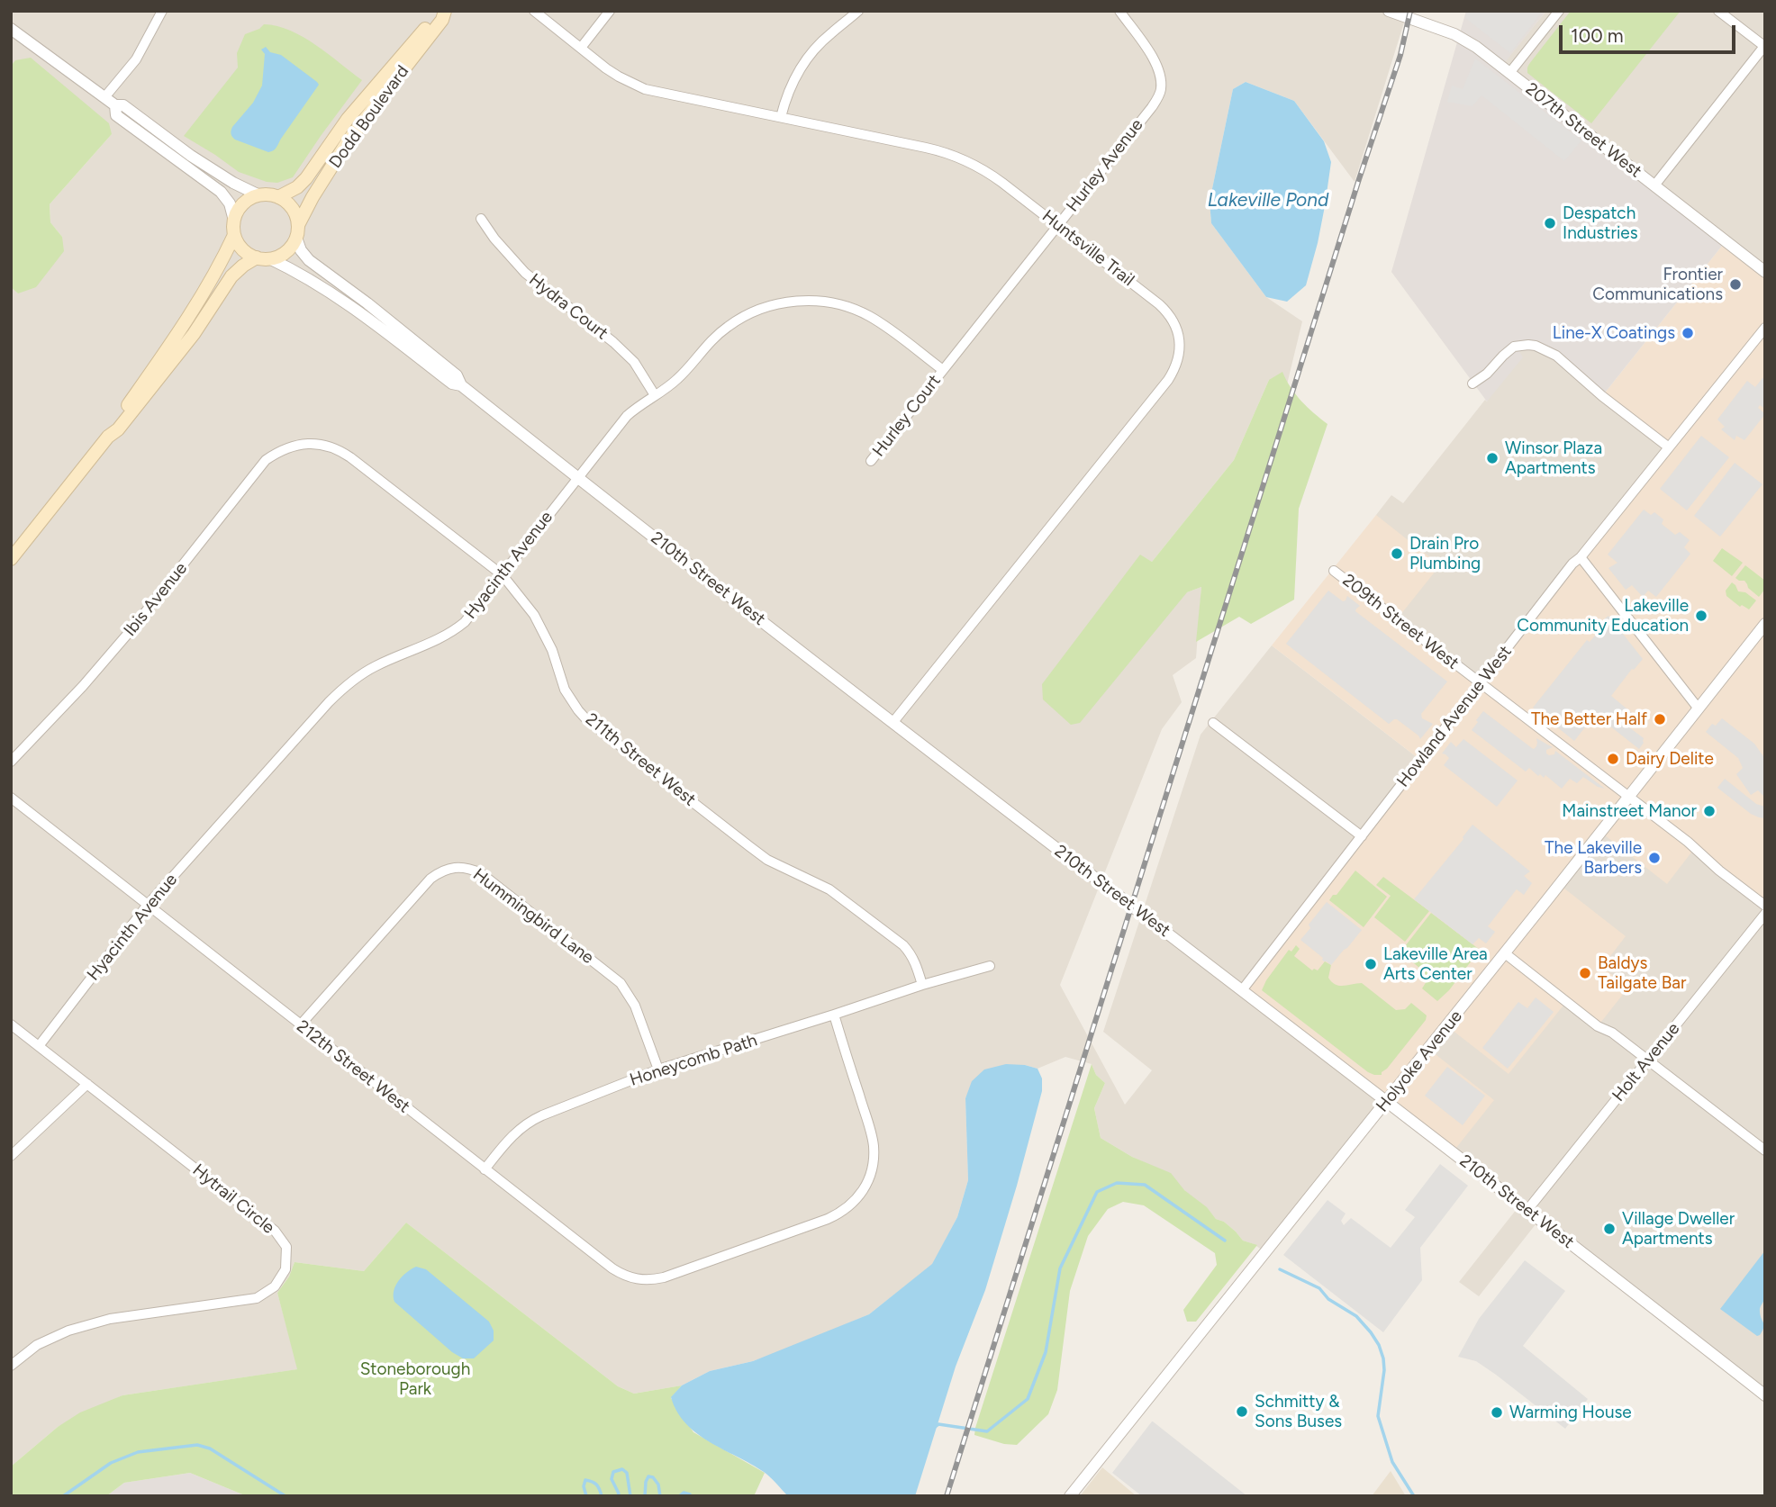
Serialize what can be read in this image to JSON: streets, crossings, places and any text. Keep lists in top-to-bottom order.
{
  "streets": {
    "main road": ["Dodd Boulevard"],
    "street": [
      "207th Street West",
      "Hurley Avenue",
      "Huntsville Trail",
      "Hydra Court",
      "Hurley Court",
      "Hyacinth Avenue",
      "210th Street West",
      "Ibis Avenue",
      "209th Street West",
      "Howland Avenue West",
      "211th Street West",
      "Hummingbird Lane",
      "Honeycomb Path",
      "Holyoke Avenue",
      "Holt Avenue",
      "212th Street West",
      "Hytrail Circle"
    ]
  },
  "crossings": [
    ["Dodd Boulevard", "210th Street West"],
    ["Hurley Avenue", "Huntsville Trail"],
    ["Hurley Avenue", "Hurley Court"],
    ["Hurley Avenue", "Hyacinth Avenue"],
    ["Huntsville Trail", "210th Street West"],
    ["Hydra Court", "Hyacinth Avenue"],
    ["Hurley Court", "Hyacinth Avenue"],
    ["Hyacinth Avenue", "210th Street West"],
    ["Hyacinth Avenue", "211th Street West"],
    ["Hyacinth Avenue", "212th Street West"],
    ["Hyacinth Avenue", "Hytrail Circle"],
    ["210th Street West", "Howland Avenue West"],
    ["210th Street West", "Holyoke Avenue"],
    ["210th Street West", "Holt Avenue"],
    ["Ibis Avenue", "211th Street West"],
    ["209th Street West", "Howland Avenue West"],
    ["209th Street West", "Holyoke Avenue"],
    ["211th Street West", "Honeycomb Path"],
    ["Hummingbird Lane", "Honeycomb Path"],
    ["Hummingbird Lane", "212th Street West"],
    ["Honeycomb Path", "212th Street West"]
  ],
  "water": ["Lakeville Pond"],
  "parks": ["Stoneborough Park"],
  "places": [
    "Despatch Industries",
    "Frontier Communications",
    "Line-X Coatings",
    "Winsor Plaza Apartments",
    "Drain Pro Plumbing",
    "Lakeville Community Education",
    "The Better Half",
    "Dairy Delite",
    "Mainstreet Manor",
    "The Lakeville Barbers",
    "Lakeville Area Arts Center",
    "Baldys Tailgate Bar",
    "Village Dweller Apartments",
    "Schmitty & Sons Buses",
    "Warming House"
  ],
  "scale_bar": "100 m"
}
